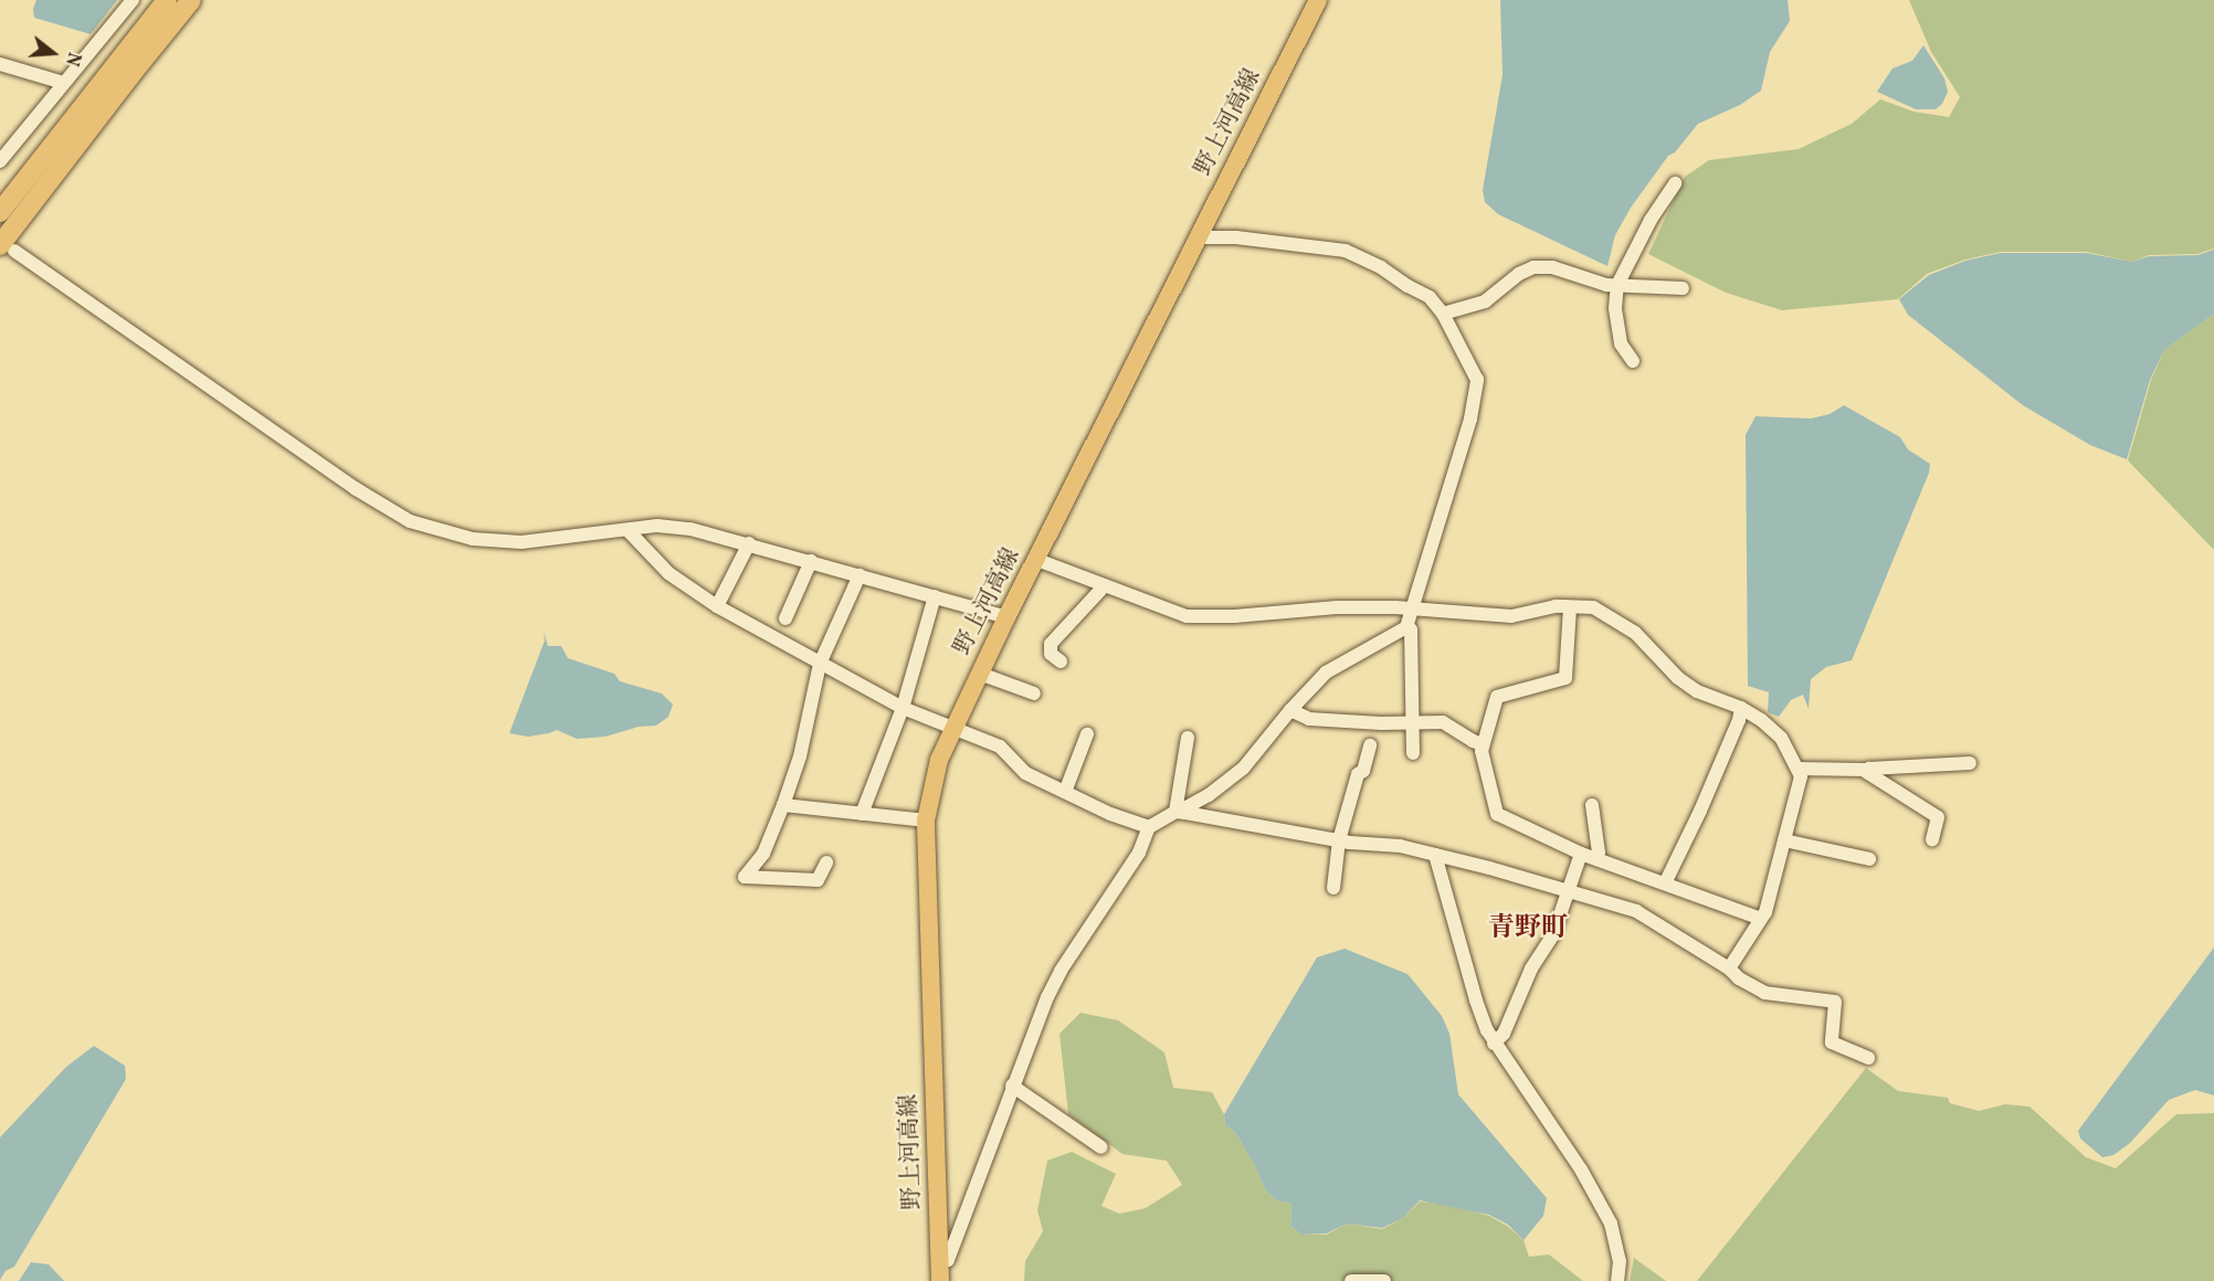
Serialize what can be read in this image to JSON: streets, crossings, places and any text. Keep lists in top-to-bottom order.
{
  "streets": {
    "main road": ["野上河高線"]
  },
  "districts": ["青野町"],
  "north": "right"
}
